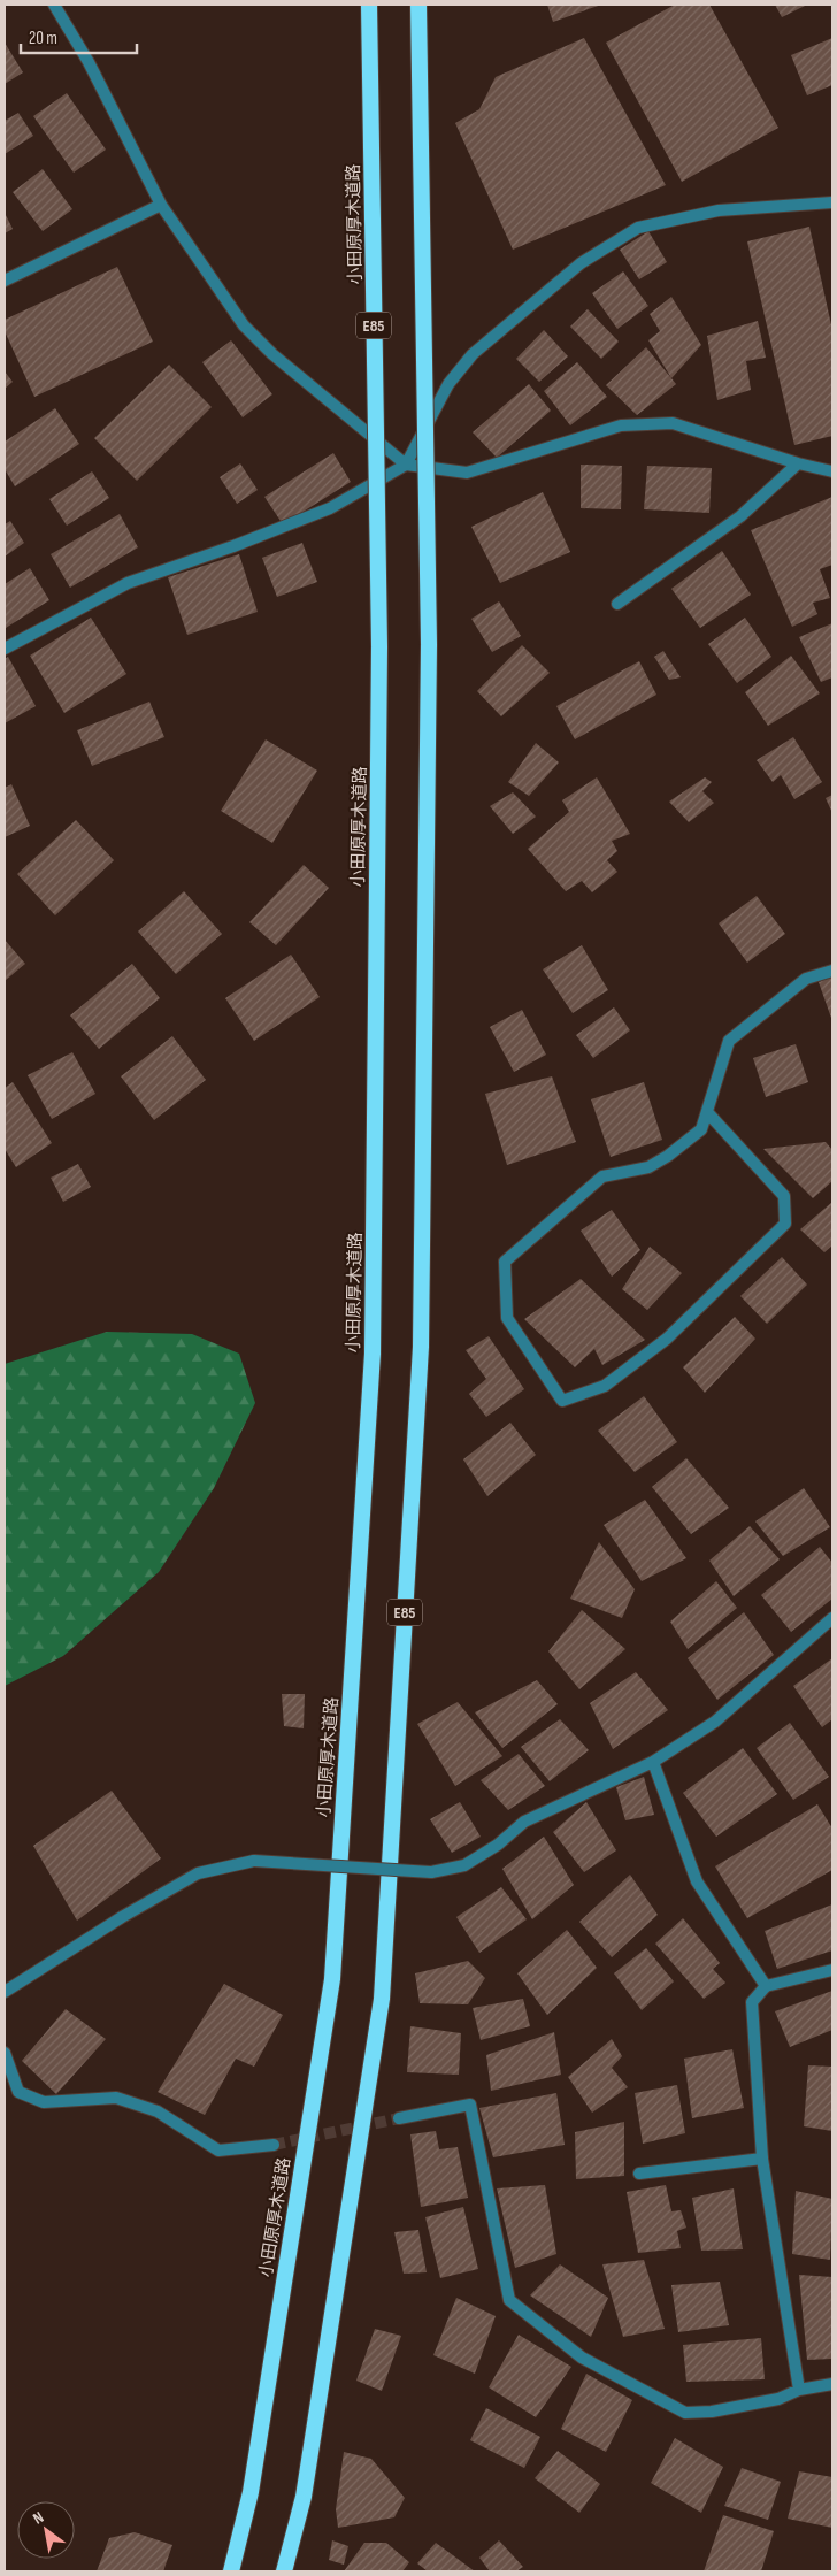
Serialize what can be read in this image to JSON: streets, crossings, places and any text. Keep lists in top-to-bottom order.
{
  "streets": {
    "highway": ["小田原厚木道路", "E85"]
  },
  "scale_bar": "20 m",
  "north": "top left"
}
